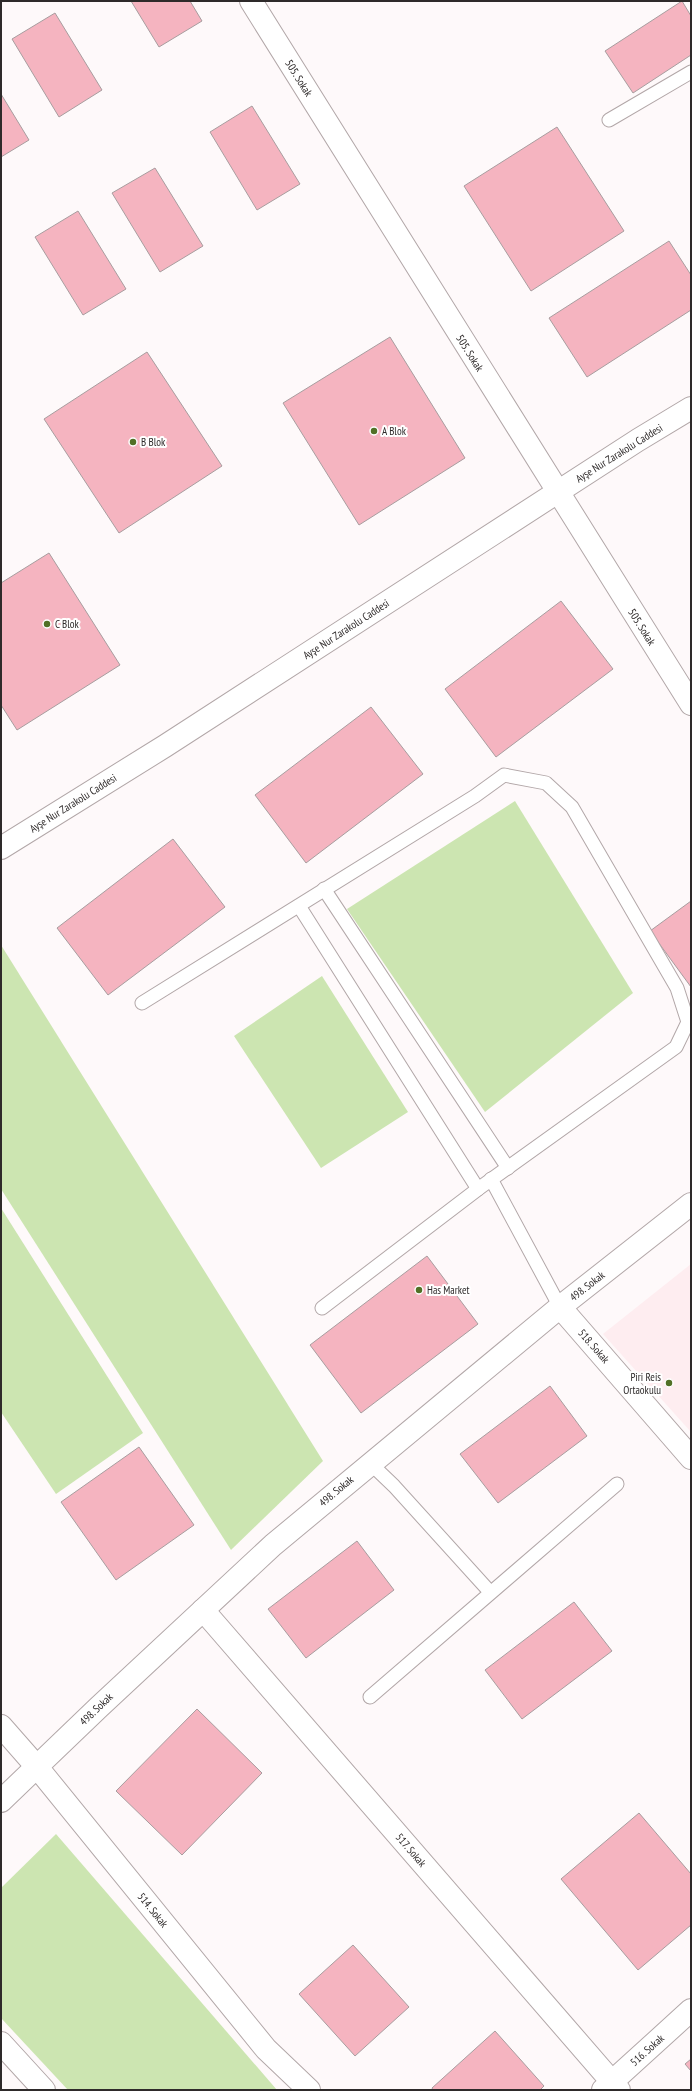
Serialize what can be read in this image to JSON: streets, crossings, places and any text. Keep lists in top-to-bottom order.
{
  "streets": {
    "street": [
      "505. Sokak",
      "Ayşe Nur Zarakolu Caddesi",
      "498. Sokak",
      "518. Sokak",
      "517. Sokak",
      "514. Sokak",
      "516. Sokak"
    ]
  },
  "crossings": [
    ["505. Sokak", "Ayşe Nur Zarakolu Caddesi"],
    ["498. Sokak", "518. Sokak"],
    ["498. Sokak", "517. Sokak"],
    ["498. Sokak", "514. Sokak"],
    ["517. Sokak", "516. Sokak"]
  ],
  "places": [
    "A Blok",
    "B Blok",
    "C Blok",
    "Has Market",
    "Piri Reis Ortaokulu"
  ]
}
